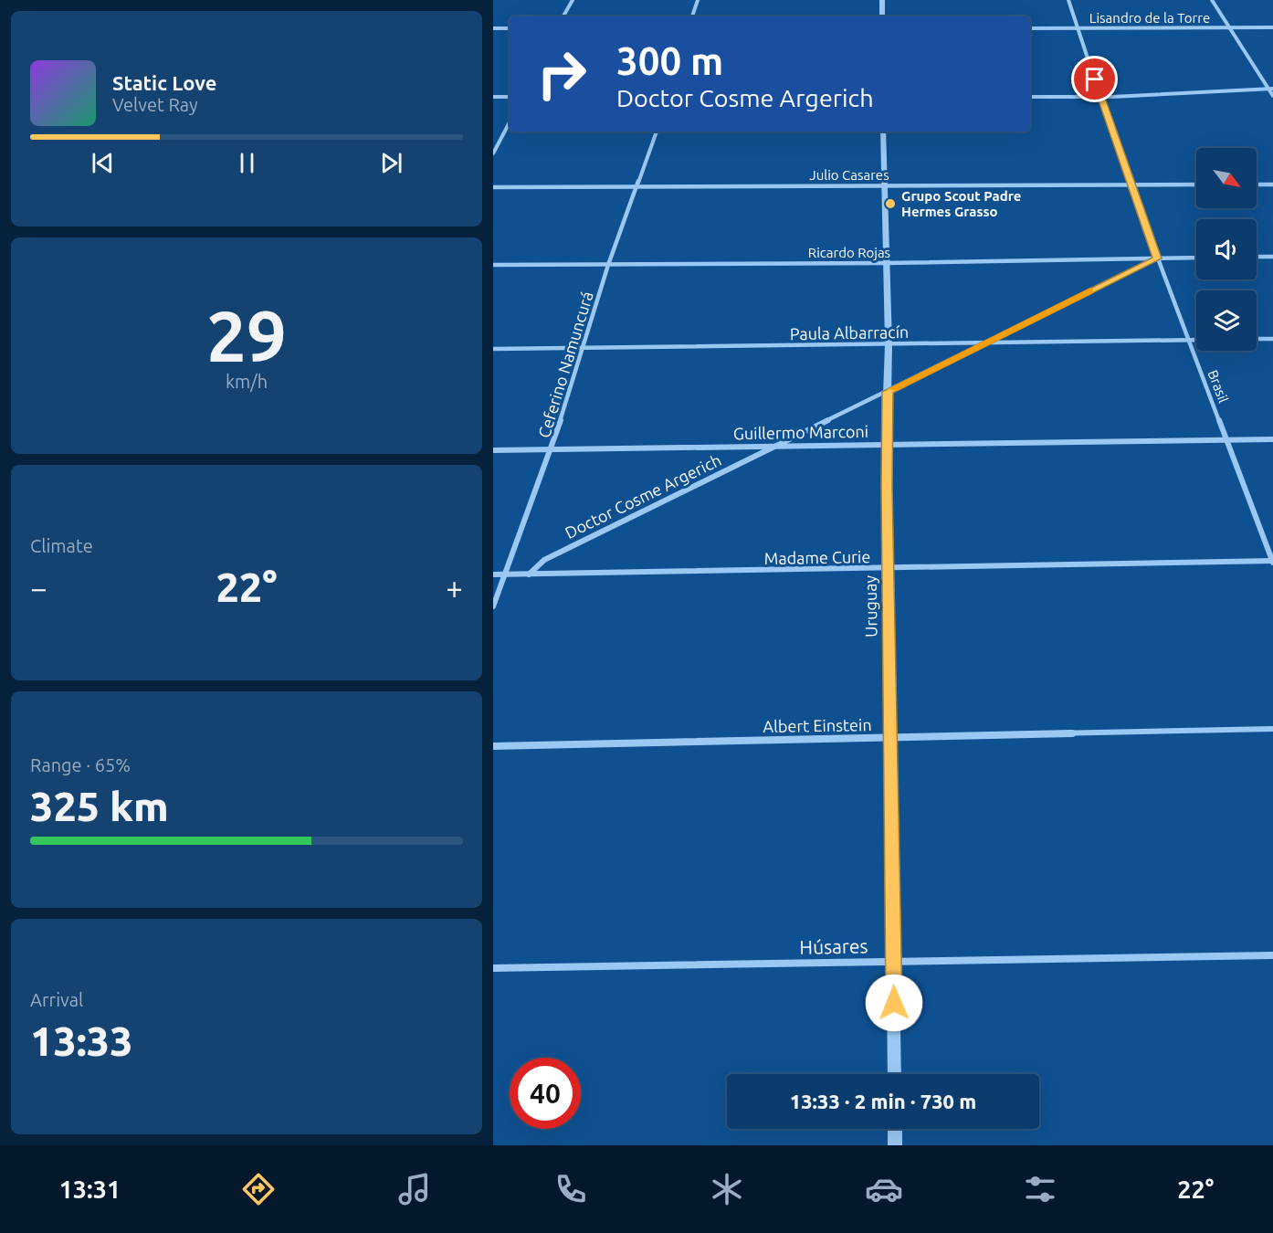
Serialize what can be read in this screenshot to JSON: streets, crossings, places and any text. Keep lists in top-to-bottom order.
{
  "streets": {
    "street": [
      "Lisandro de la Torre",
      "Julio Casares",
      "Ricardo Rojas",
      "Paula Albarracín",
      "Ceferino Namuncurá",
      "Brasil",
      "Guillermo Marconi",
      "Doctor Cosme Argerich",
      "Madame Curie",
      "Uruguay",
      "Albert Einstein",
      "Húsares"
    ]
  },
  "crossings": [
    ["Lisandro de la Torre", "Brasil"],
    ["Julio Casares", "Ceferino Namuncurá"],
    ["Julio Casares", "Brasil"],
    ["Julio Casares", "Uruguay"],
    ["Ricardo Rojas", "Ceferino Namuncurá"],
    ["Ricardo Rojas", "Brasil"],
    ["Ricardo Rojas", "Doctor Cosme Argerich"],
    ["Ricardo Rojas", "Uruguay"],
    ["Paula Albarracín", "Ceferino Namuncurá"],
    ["Paula Albarracín", "Brasil"],
    ["Paula Albarracín", "Doctor Cosme Argerich"],
    ["Paula Albarracín", "Uruguay"],
    ["Ceferino Namuncurá", "Guillermo Marconi"],
    ["Ceferino Namuncurá", "Madame Curie"],
    ["Brasil", "Guillermo Marconi"],
    ["Brasil", "Doctor Cosme Argerich"],
    ["Brasil", "Madame Curie"],
    ["Guillermo Marconi", "Doctor Cosme Argerich"],
    ["Guillermo Marconi", "Uruguay"],
    ["Doctor Cosme Argerich", "Madame Curie"],
    ["Doctor Cosme Argerich", "Uruguay"],
    ["Madame Curie", "Uruguay"],
    ["Uruguay", "Albert Einstein"],
    ["Uruguay", "Húsares"]
  ],
  "places": ["Grupo Scout Padre Hermes Grasso"],
  "north": "bottom right",
  "page": {
    "turn": ["300 m", "Doctor Cosme Argerich"],
    "song": ["Static Love", "Velvet Ray"],
    "tile": [
      ["29", "km/h"],
      "Climate",
      ["Range · 65%", "325 km"],
      ["Arrival", "13:33"]
    ],
    "heat": ["−", "22°", "+"],
    "limit": "40",
    "trip": "13:33 · 2 min · 730 m",
    "tabs": ["13:31", "22°"]
  }
}
